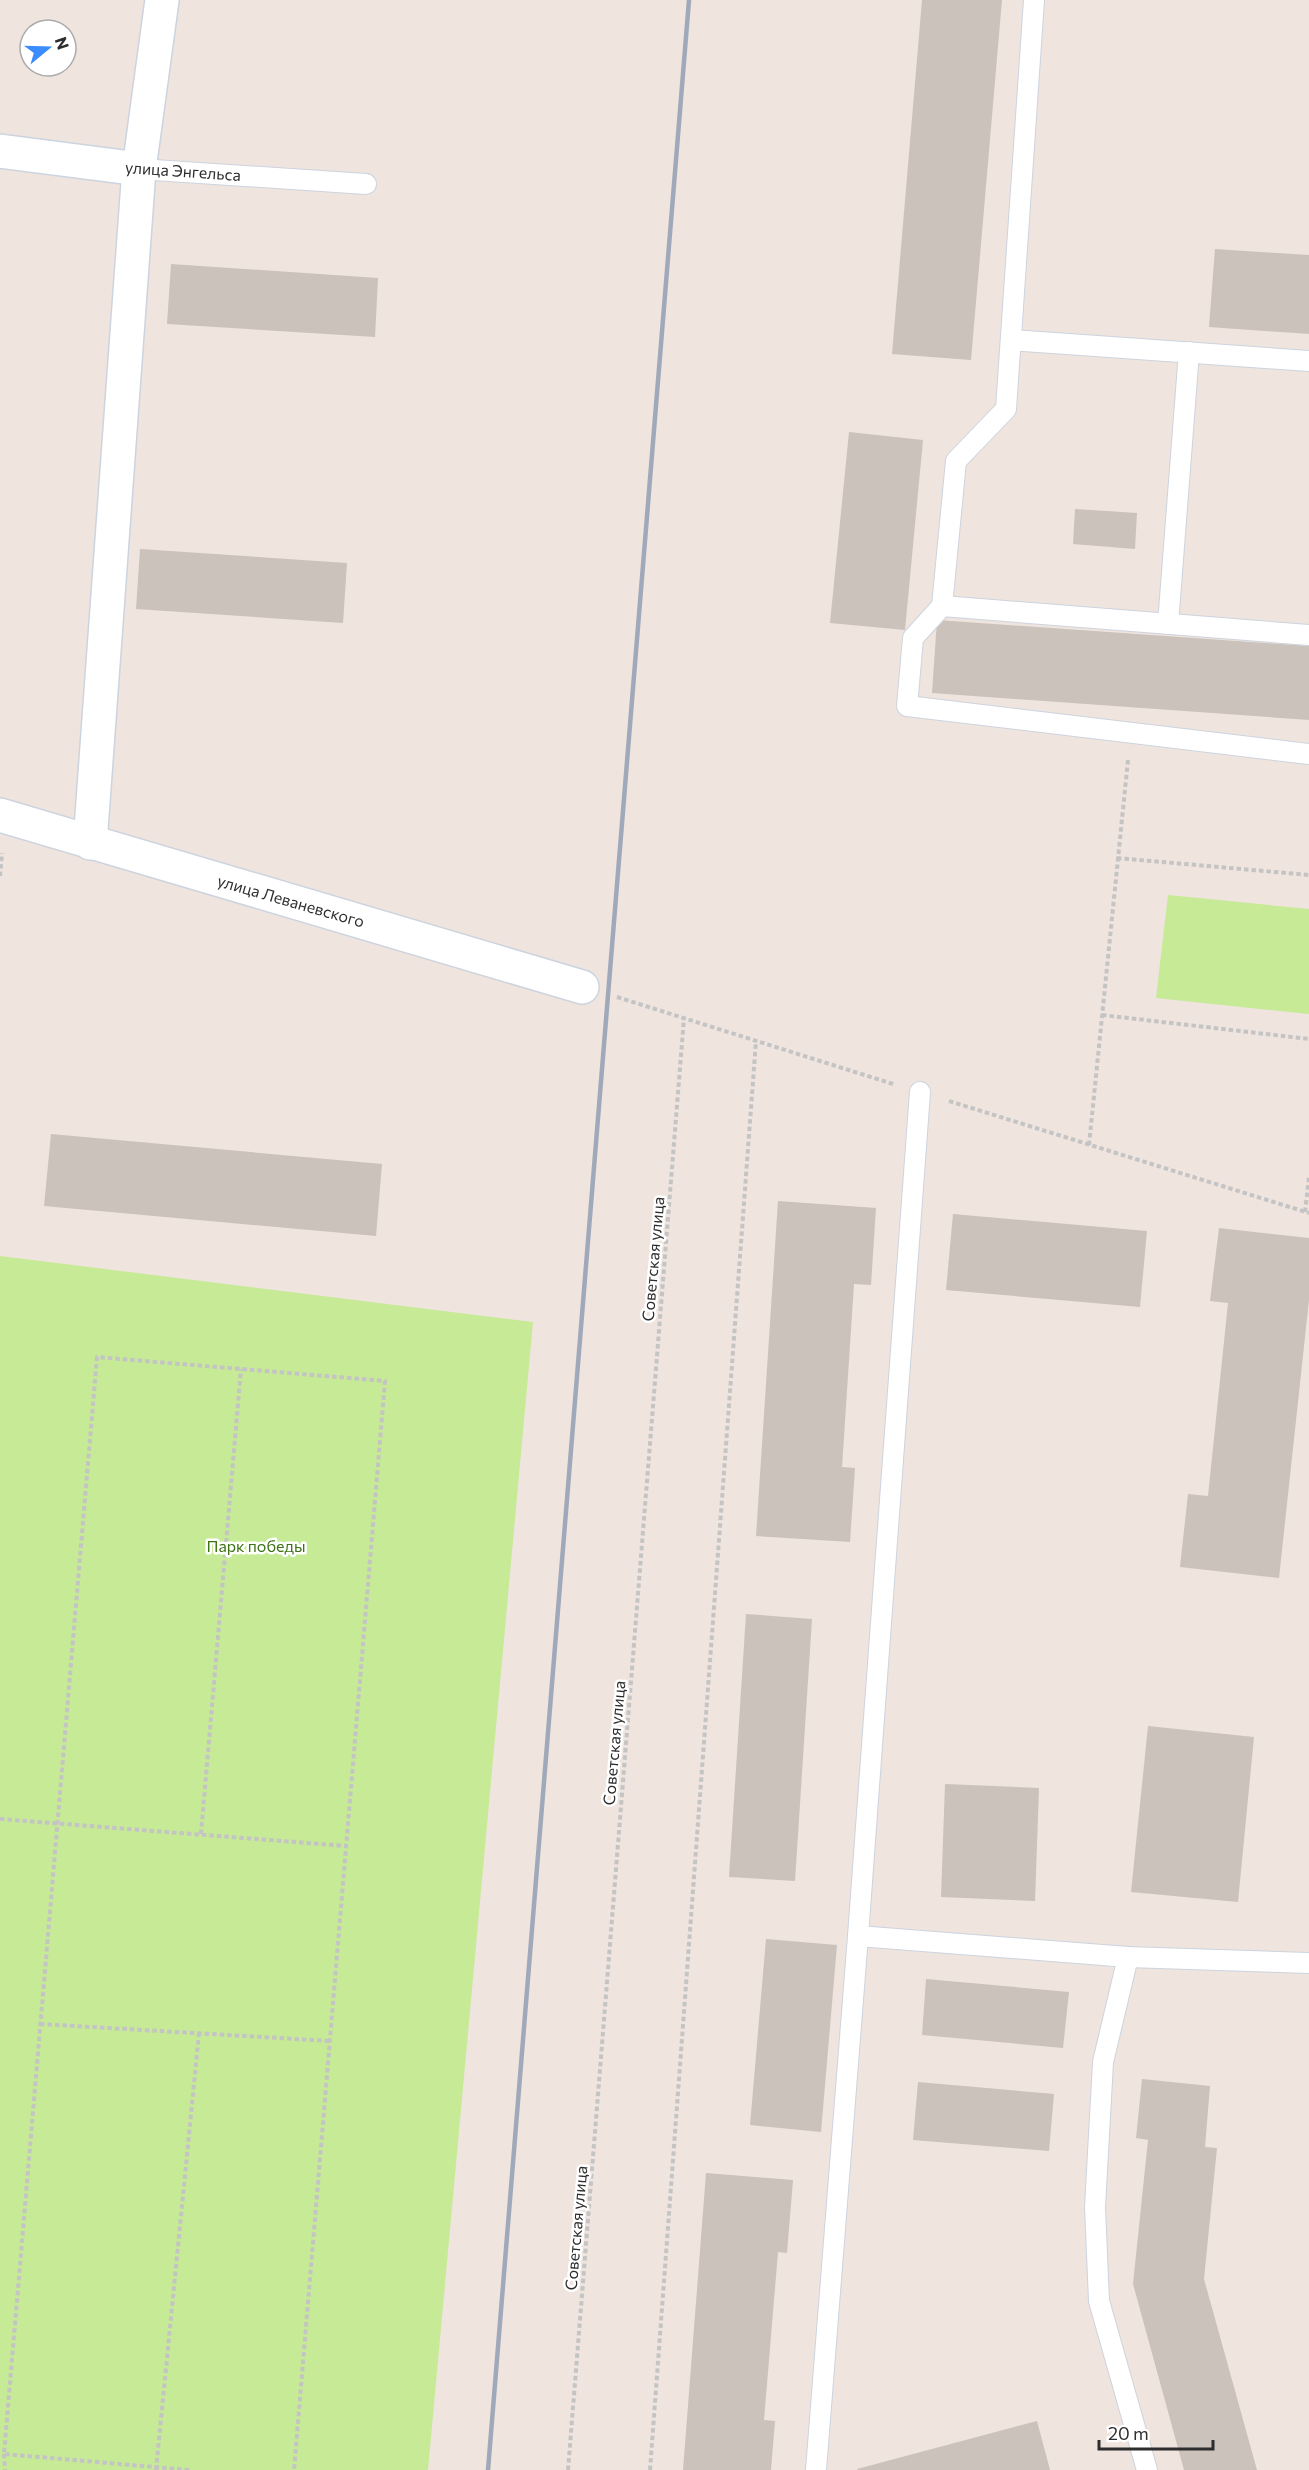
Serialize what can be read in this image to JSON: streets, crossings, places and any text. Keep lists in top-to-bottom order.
{
  "streets": {
    "street": ["улица Энгельса", "улица Леваневского"],
    "path": ["Советская улица"]
  },
  "parks": ["Парк победы"],
  "scale_bar": "20 m",
  "north": "right"
}
